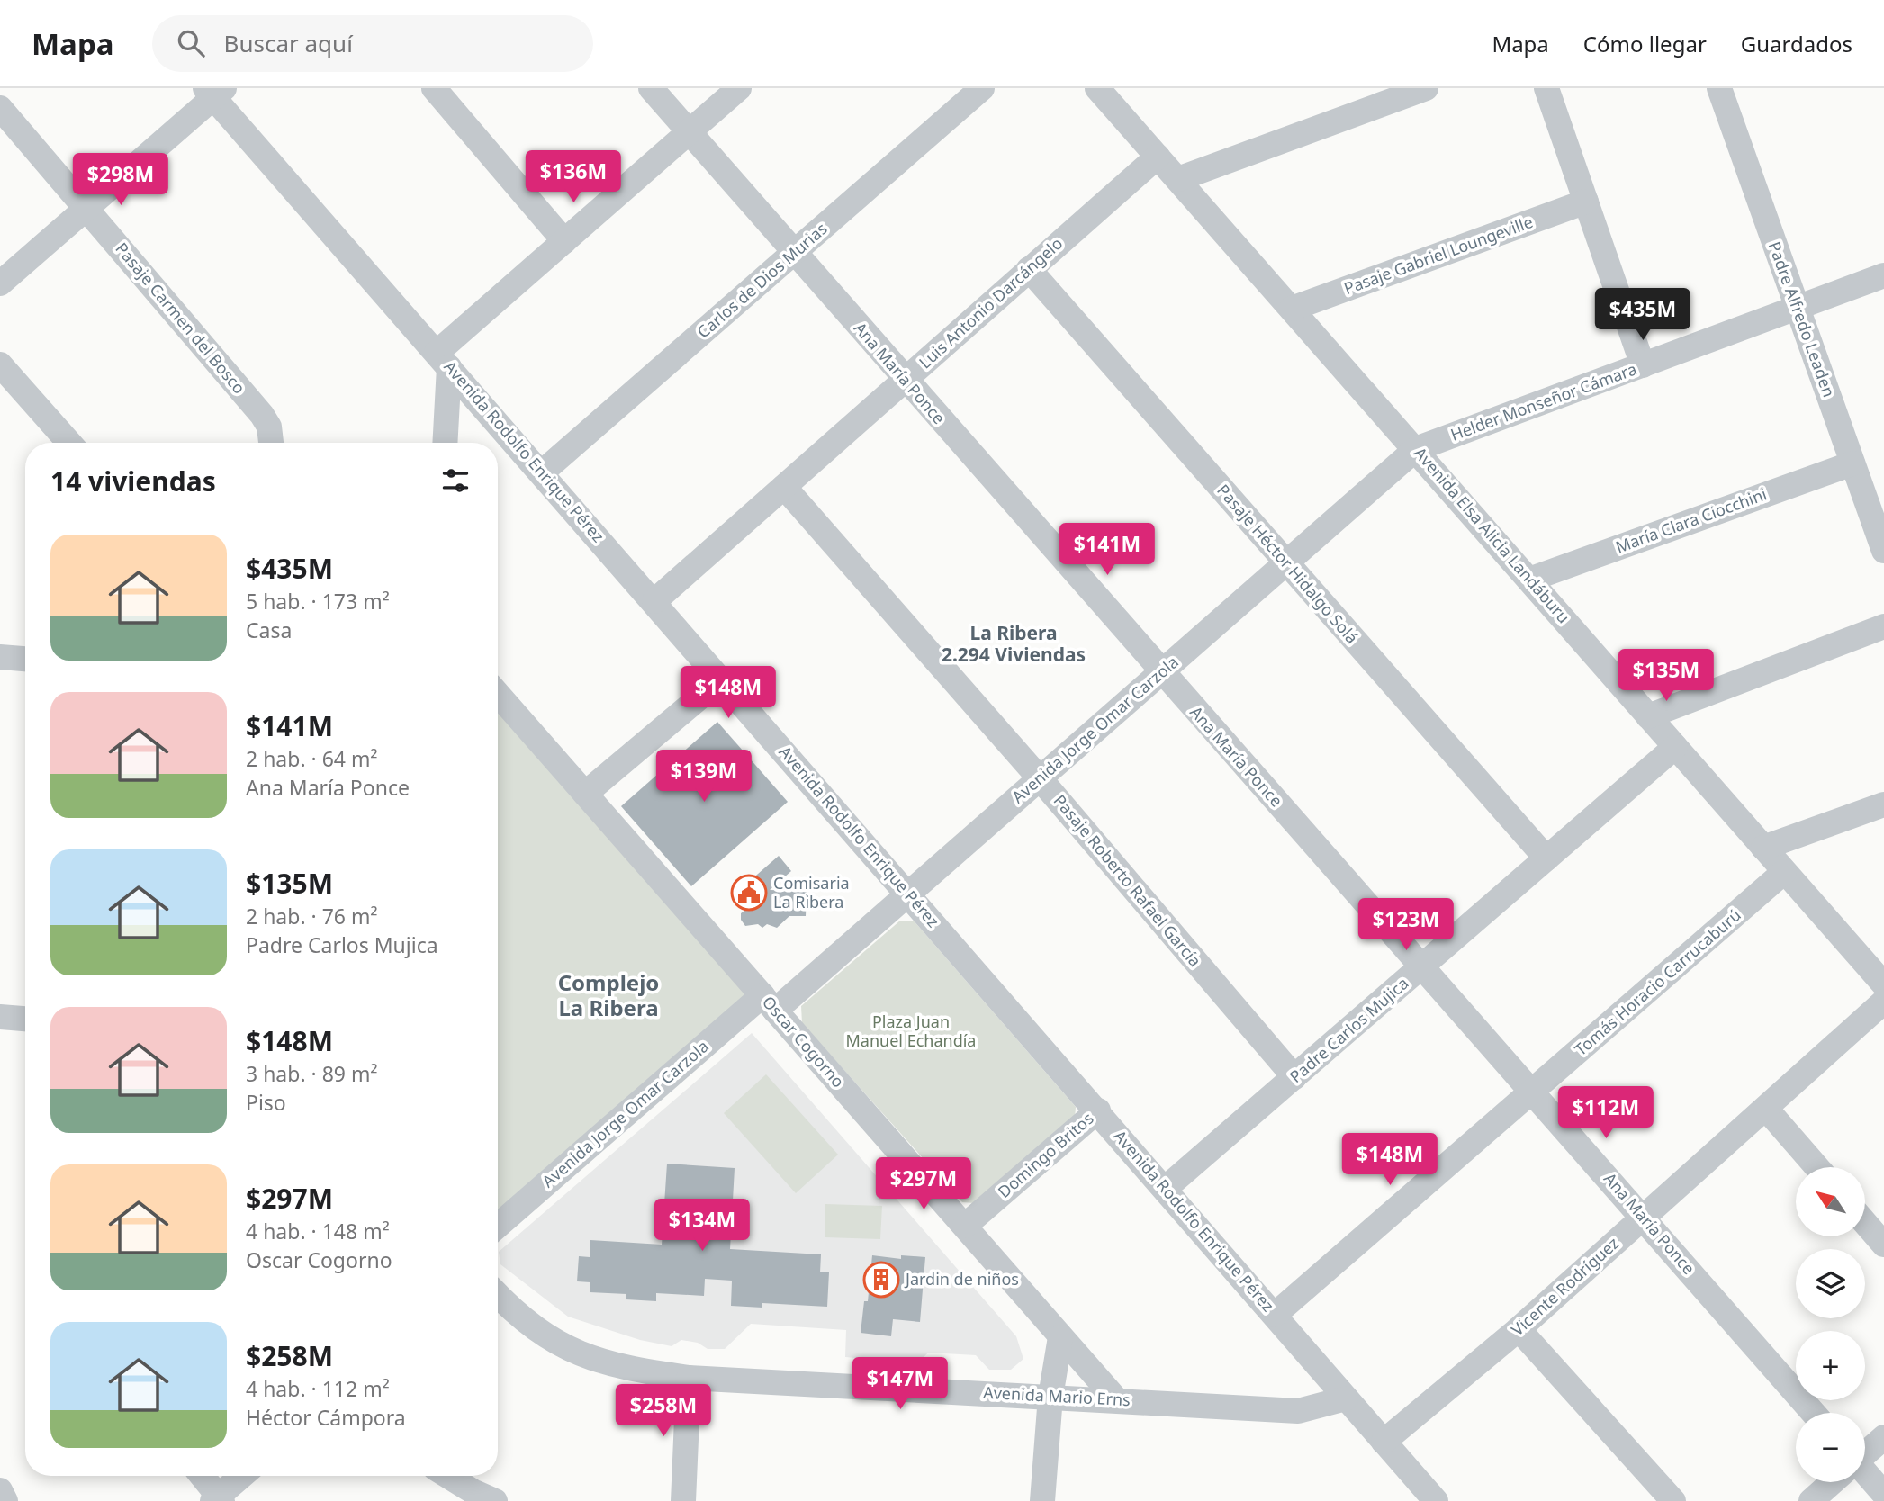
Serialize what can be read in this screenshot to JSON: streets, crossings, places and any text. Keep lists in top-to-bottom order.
{
  "streets": {
    "street": [
      "Pasaje Gabriel Loungeville",
      "Carlos de Dios Murias",
      "Luis Antonio Darcángelo",
      "Pasaje Carmen del Bosco",
      "Padre Alfredo Leaden",
      "Ana María Ponce",
      "Helder Monseñor Cámara",
      "Avenida Rodolfo Enrique Pérez",
      "María Clara Ciocchini",
      "Avenida Elsa Alicia Landáburu",
      "Pasaje Héctor Hidalgo Solá",
      "Avenida Jorge Omar Carzola",
      "Pasaje Roberto Rafael García",
      "Tomás Horacio Carrucaburú",
      "Padre Carlos Mujica",
      "Oscar Cogorno",
      "Domingo Britos",
      "Vicente Rodríguez",
      "Avenida Mario Erns"
    ]
  },
  "crossings": [
    ["Pasaje Gabriel Loungeville", "Avenida Elsa Alicia Landáburu"],
    ["Carlos de Dios Murias", "Ana María Ponce"],
    ["Carlos de Dios Murias", "Avenida Rodolfo Enrique Pérez"],
    ["Luis Antonio Darcángelo", "Ana María Ponce"],
    ["Luis Antonio Darcángelo", "Avenida Rodolfo Enrique Pérez"],
    ["Luis Antonio Darcángelo", "Avenida Elsa Alicia Landáburu"],
    ["Luis Antonio Darcángelo", "Pasaje Héctor Hidalgo Solá"],
    ["Luis Antonio Darcángelo", "Pasaje Roberto Rafael García"],
    ["Padre Alfredo Leaden", "Helder Monseñor Cámara"],
    ["Padre Alfredo Leaden", "María Clara Ciocchini"],
    ["Ana María Ponce", "Avenida Jorge Omar Carzola"],
    ["Ana María Ponce", "Tomás Horacio Carrucaburú"],
    ["Ana María Ponce", "Padre Carlos Mujica"],
    ["Ana María Ponce", "Vicente Rodríguez"],
    ["Helder Monseñor Cámara", "Avenida Elsa Alicia Landáburu"],
    ["Helder Monseñor Cámara", "Avenida Jorge Omar Carzola"],
    ["Avenida Rodolfo Enrique Pérez", "Avenida Jorge Omar Carzola"],
    ["Avenida Rodolfo Enrique Pérez", "Tomás Horacio Carrucaburú"],
    ["Avenida Rodolfo Enrique Pérez", "Padre Carlos Mujica"],
    ["Avenida Rodolfo Enrique Pérez", "Domingo Britos"],
    ["Avenida Rodolfo Enrique Pérez", "Vicente Rodríguez"],
    ["Avenida Rodolfo Enrique Pérez", "Avenida Mario Erns"],
    ["María Clara Ciocchini", "Avenida Elsa Alicia Landáburu"],
    ["Avenida Elsa Alicia Landáburu", "Avenida Jorge Omar Carzola"],
    ["Avenida Elsa Alicia Landáburu", "Tomás Horacio Carrucaburú"],
    ["Avenida Elsa Alicia Landáburu", "Padre Carlos Mujica"],
    ["Pasaje Héctor Hidalgo Solá", "Avenida Jorge Omar Carzola"],
    ["Pasaje Héctor Hidalgo Solá", "Padre Carlos Mujica"],
    ["Avenida Jorge Omar Carzola", "Pasaje Roberto Rafael García"],
    ["Avenida Jorge Omar Carzola", "Oscar Cogorno"],
    ["Pasaje Roberto Rafael García", "Padre Carlos Mujica"],
    ["Oscar Cogorno", "Domingo Britos"],
    ["Oscar Cogorno", "Avenida Mario Erns"]
  ],
  "districts": ["La Ribera 2.294 Viviendas", "Complejo La Ribera"],
  "parks": ["Plaza Juan Manuel Echandía"],
  "places": {
    "public building": ["Comisaria La Ribera"],
    "building": ["Jardin de niños"]
  },
  "north": "top left",
  "page": {
    "header": "Mapa",
    "search": "Buscar aquí",
    "nav": ["Mapa", "Cómo llegar", "Guardados"],
    "price": [
      "$136M",
      "$298M",
      "$435M",
      "$141M",
      "$135M",
      "$148M",
      "$139M",
      "$123M",
      "$112M",
      "$148M",
      "$297M",
      "$134M",
      "$147M",
      "$258M"
    ],
    "heading": "14 viviendas",
    "list": [
      {
        "name": "$435M",
        "note": "5 hab. · 173 m² · Casa"
      },
      {
        "name": "$141M",
        "note": "2 hab. · 64 m² · Ana María Ponce"
      },
      {
        "name": "$135M",
        "note": "2 hab. · 76 m² · Padre Carlos Mujica"
      },
      {
        "name": "$148M",
        "note": "3 hab. · 89 m² · Piso"
      },
      {
        "name": "$297M",
        "note": "4 hab. · 148 m² · Oscar Cogorno"
      },
      {
        "name": "$258M",
        "note": "4 hab. · 112 m² · Héctor Cámpora"
      }
    ],
    "map_buttons": ["+", "−"]
  }
}
